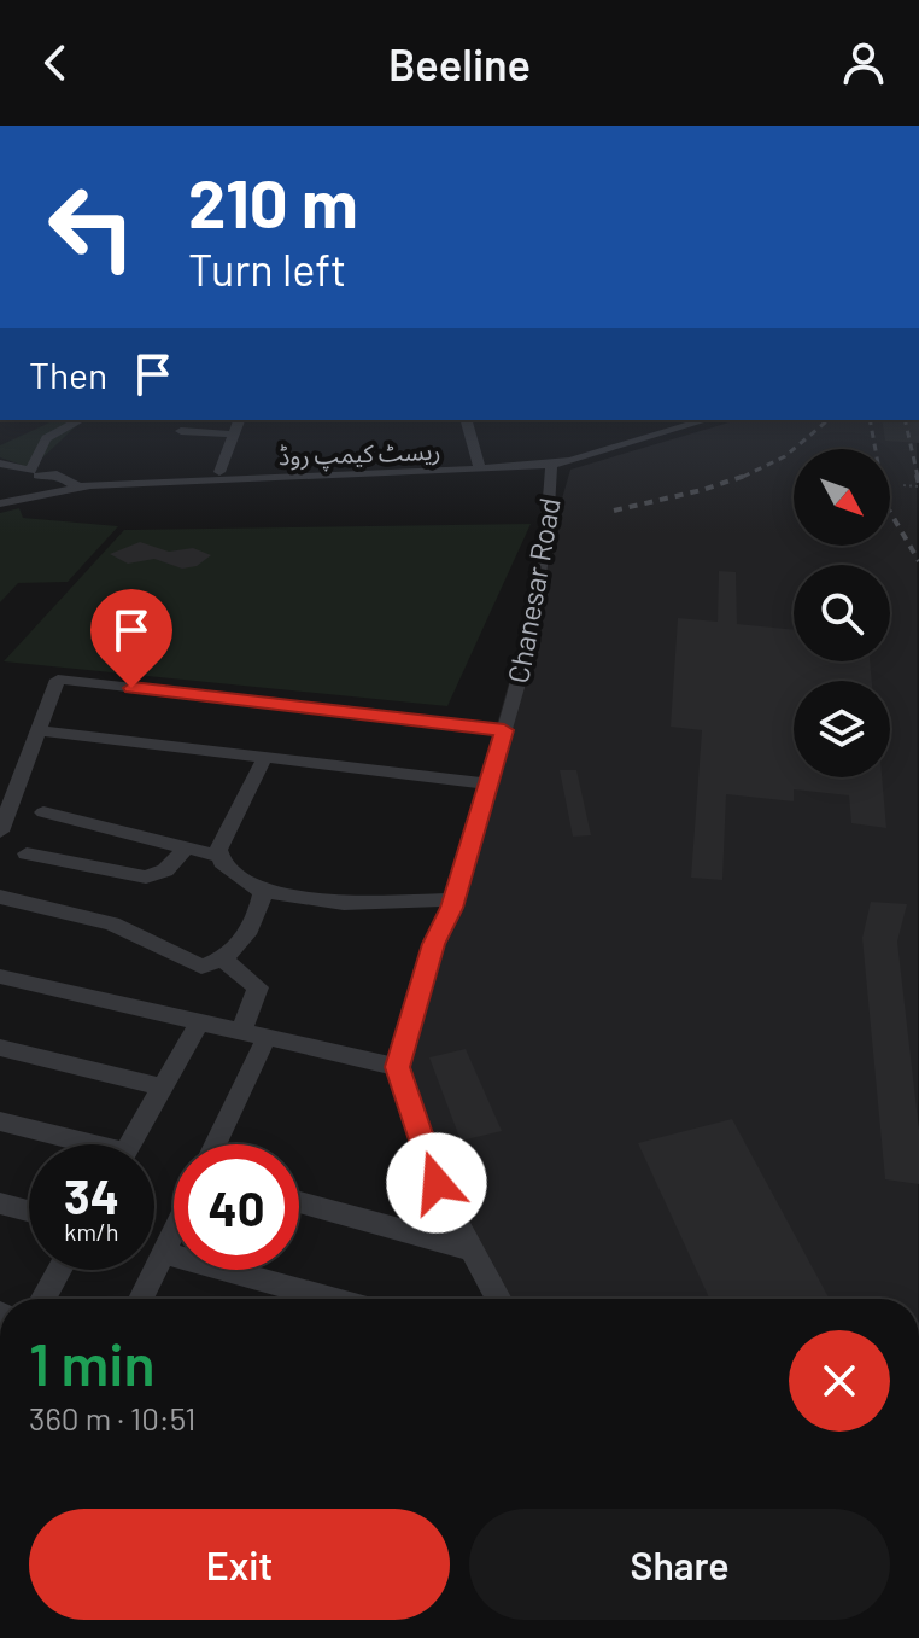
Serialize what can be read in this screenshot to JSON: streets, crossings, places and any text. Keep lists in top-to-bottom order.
{
  "streets": {
    "street": ["ریسٹ کیمپ روڈ", "Chanesar Road"]
  },
  "crossings": [
    ["ریسٹ کیمپ روڈ", "Chanesar Road"]
  ],
  "north": "bottom right",
  "page": {
    "header": "Beeline",
    "turn": ["210 m", "Turn left"],
    "then": "Then",
    "speed": "34 km/h",
    "limit": "40",
    "heading": ["1 min", "360 m · 10:51"],
    "buttons": ["Exit", "Share"]
  }
}
